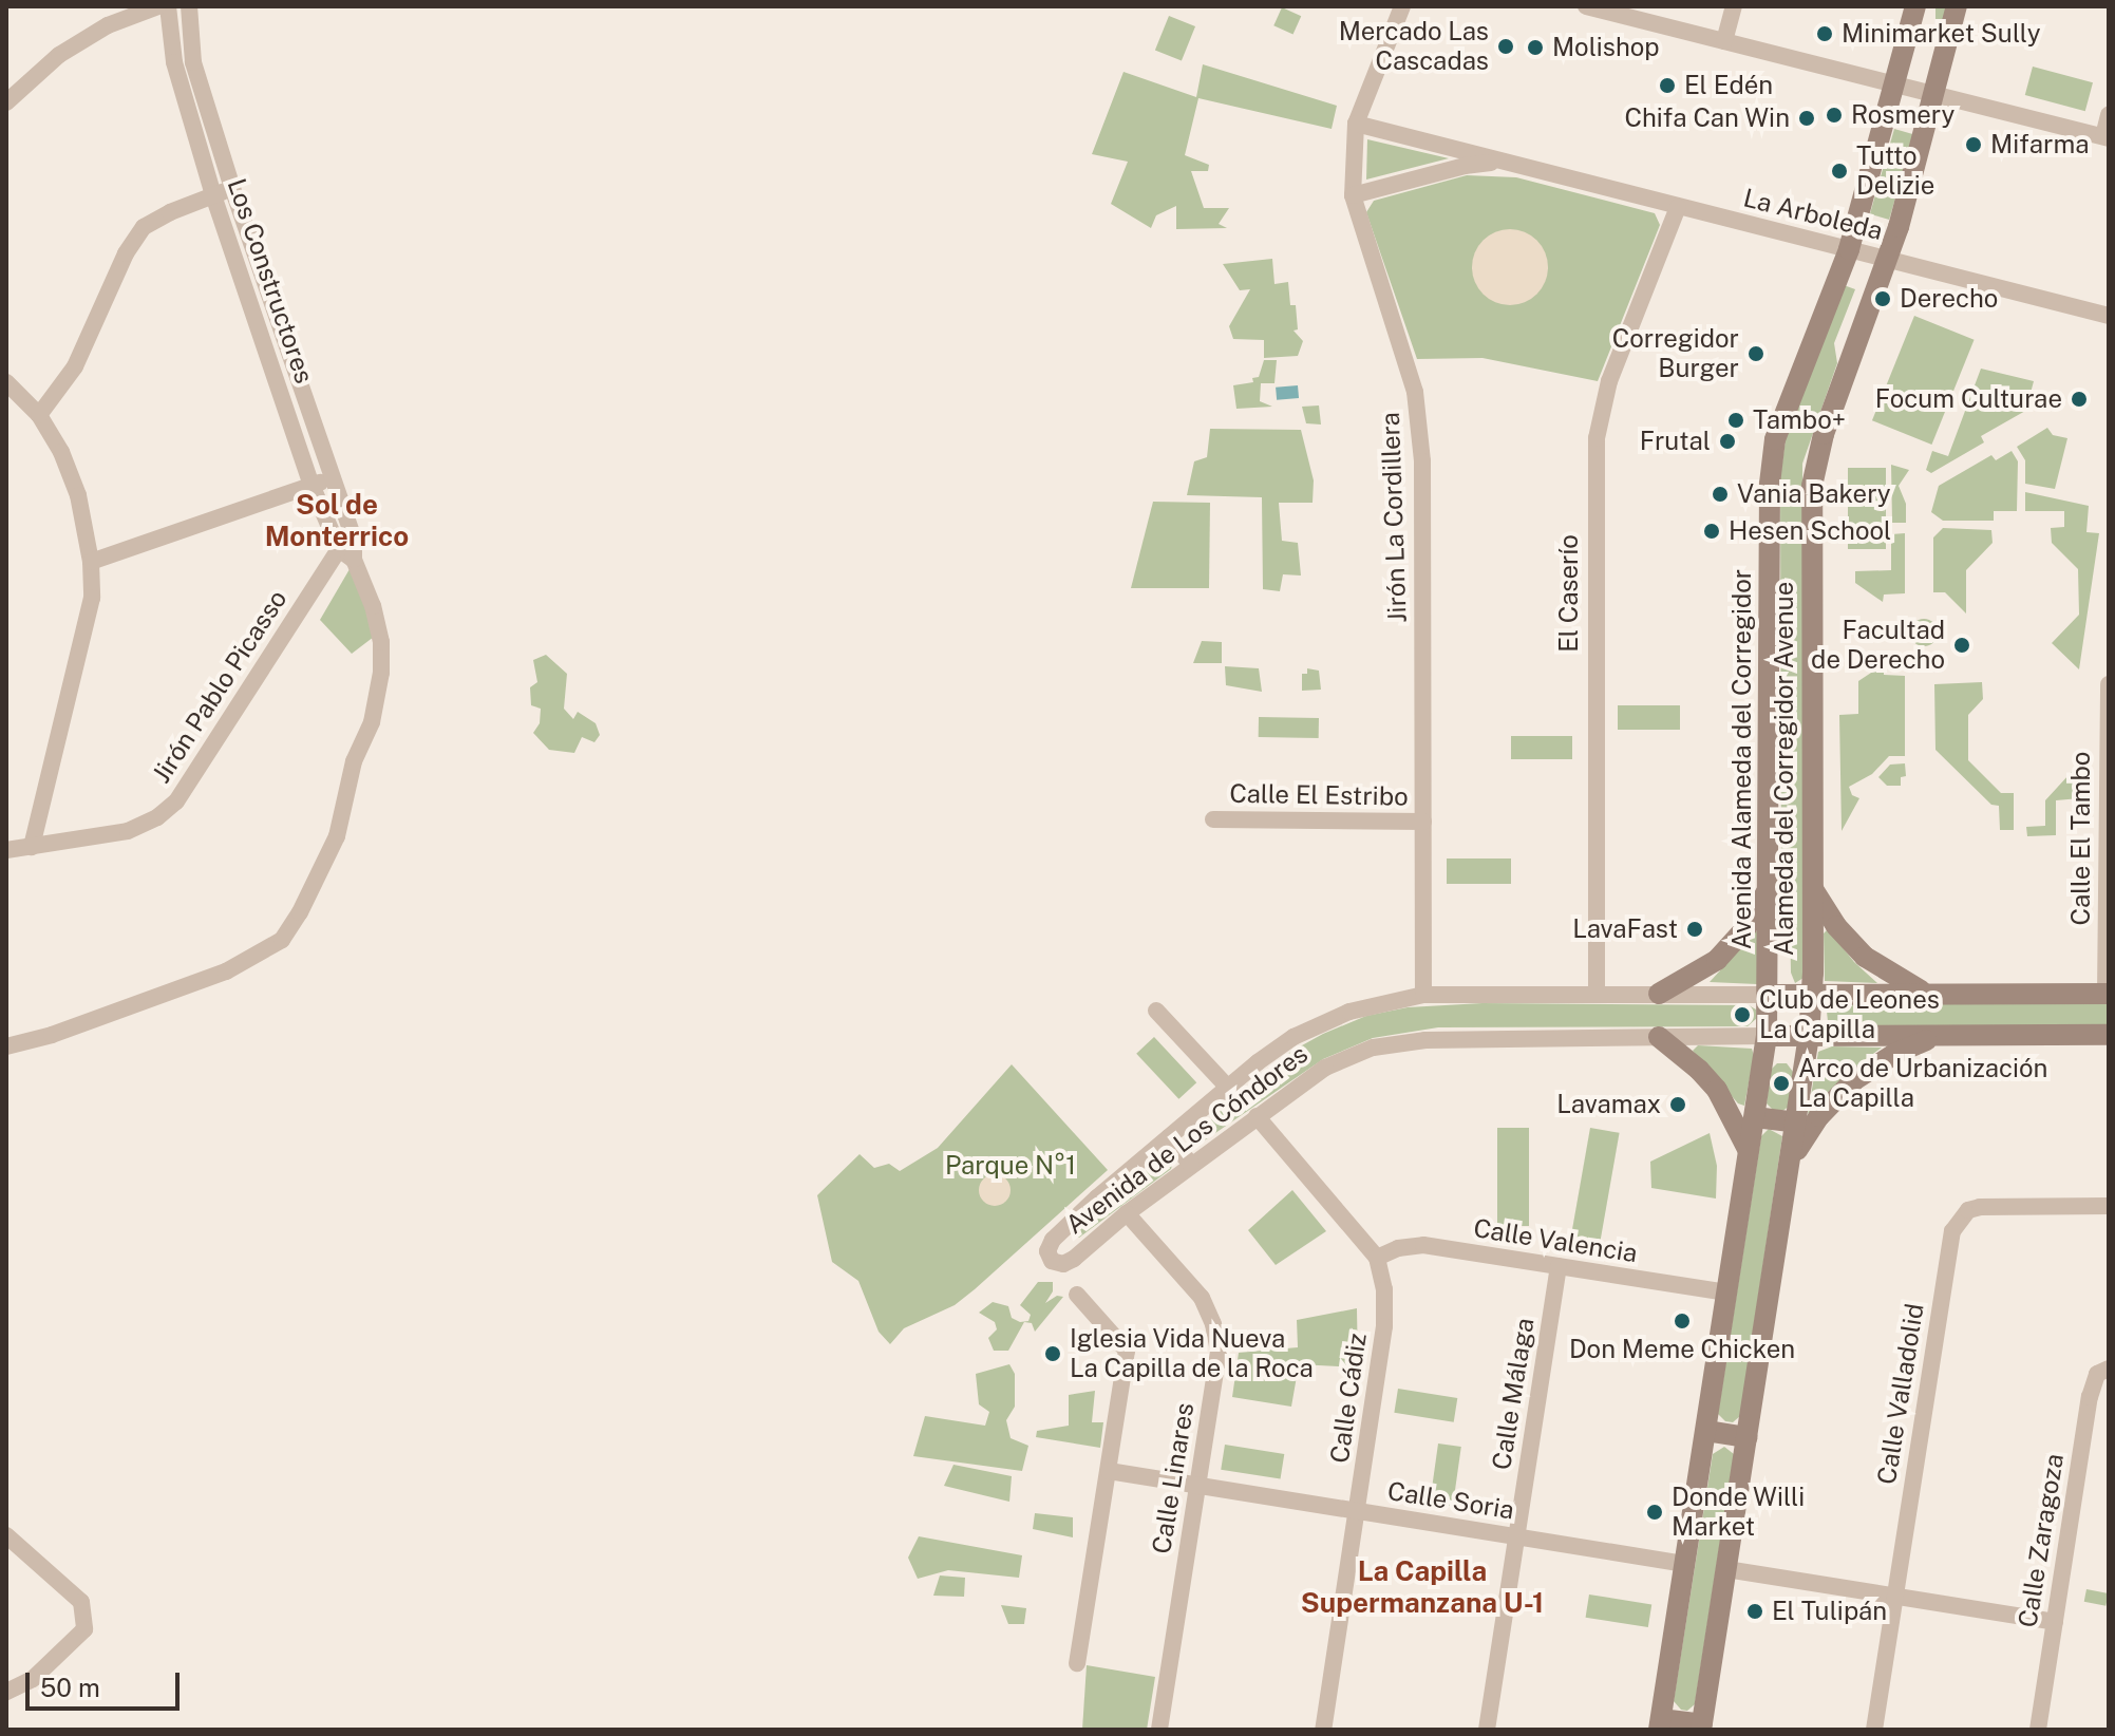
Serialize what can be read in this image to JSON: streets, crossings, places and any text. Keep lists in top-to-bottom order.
{
  "streets": {
    "main road": ["Avenida Alameda del Corregidor", "Alameda del Corregidor Avenue", "Avenida de Los Cóndores"],
    "street": [
      "La Arboleda",
      "Los Constructores",
      "Jirón La Cordillera",
      "El Caserío",
      "Jirón Pablo Picasso",
      "Calle El Estribo",
      "Calle El Tambo",
      "Calle Valencia",
      "Calle Málaga",
      "Calle Valladolid",
      "Calle Cádiz",
      "Calle Linares",
      "Calle Soria",
      "Calle Zaragoza"
    ]
  },
  "crossings": [
    ["La Arboleda", "Jirón La Cordillera"],
    ["La Arboleda", "El Caserío"],
    ["La Arboleda", "Avenida Alameda del Corregidor"],
    ["La Arboleda", "Alameda del Corregidor Avenue"],
    ["Los Constructores", "Jirón Pablo Picasso"],
    ["Jirón La Cordillera", "Calle El Estribo"],
    ["Jirón La Cordillera", "Avenida de Los Cóndores"],
    ["El Caserío", "Avenida de Los Cóndores"],
    ["Avenida Alameda del Corregidor", "Avenida de Los Cóndores"],
    ["Avenida Alameda del Corregidor", "Calle Valencia"],
    ["Avenida Alameda del Corregidor", "Calle Soria"],
    ["Alameda del Corregidor Avenue", "Avenida de Los Cóndores"],
    ["Calle El Tambo", "Avenida de Los Cóndores"],
    ["Avenida de Los Cóndores", "Calle Linares"],
    ["Calle Valencia", "Calle Málaga"],
    ["Calle Valencia", "Calle Cádiz"],
    ["Calle Málaga", "Calle Soria"],
    ["Calle Cádiz", "Calle Soria"],
    ["Calle Linares", "Calle Soria"]
  ],
  "districts": ["Sol de Monterrico", "La Capilla Supermanzana U-1"],
  "parks": ["Parque N°1"],
  "places": [
    "Minimarket Sully",
    "Mercado Las Cascadas",
    "Molishop",
    "El Edén",
    "Rosmery",
    "Chifa Can Win",
    "Mifarma",
    "Tutto Delizie",
    "Derecho",
    "Corregidor Burger",
    "Focum Culturae",
    "Tambo+",
    "Frutal",
    "Vania Bakery",
    "Hesen School",
    "Facultad de Derecho",
    "LavaFast",
    "Club de Leones La Capilla",
    "Arco de Urbanización La Capilla",
    "Lavamax",
    "Don Meme Chicken",
    "Iglesia Vida Nueva La Capilla de la Roca",
    "Donde Willi Market",
    "El Tulipán"
  ],
  "scale_bar": "50 m"
}
